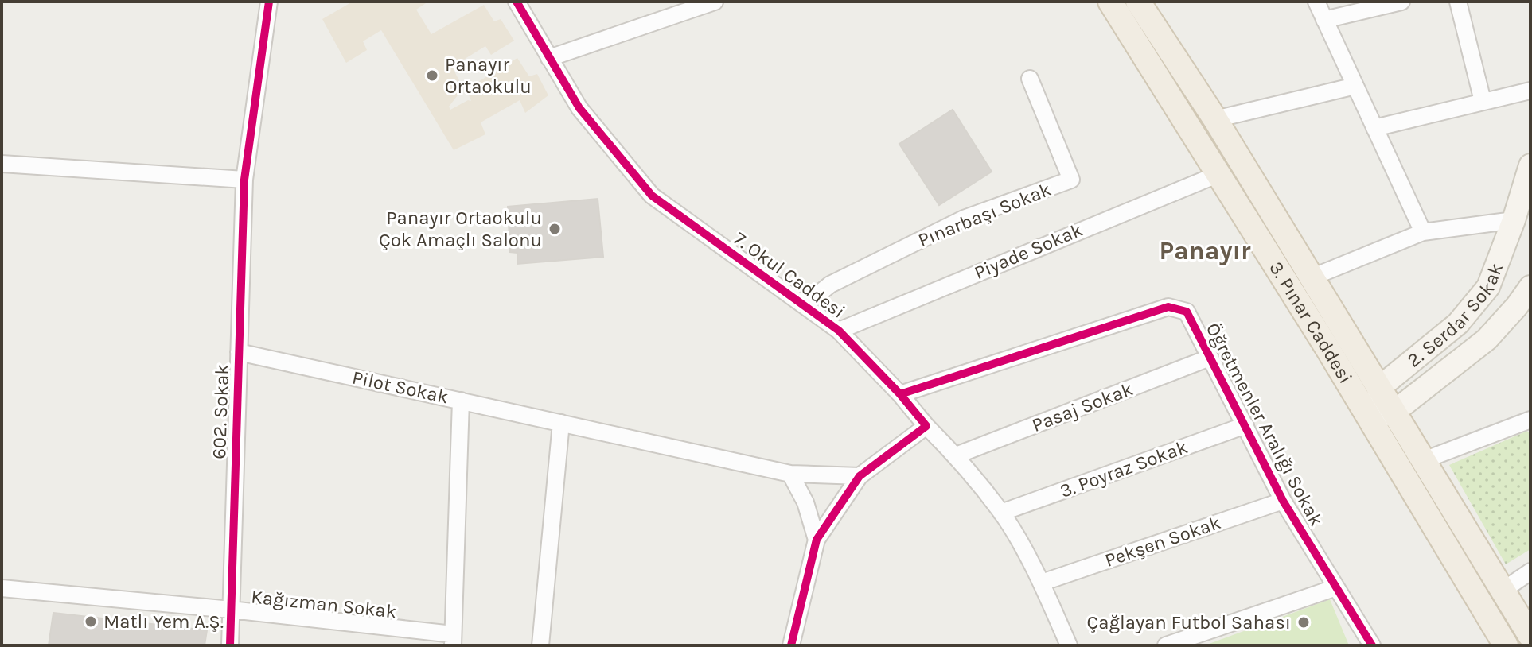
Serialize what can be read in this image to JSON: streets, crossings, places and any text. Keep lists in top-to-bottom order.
{
  "streets": {
    "main road": ["2. Serdar Sokak", "3. Pınar Caddesi"],
    "street": [
      "Pınarbaşı Sokak",
      "Piyade Sokak",
      "7. Okul Caddesi",
      "Pilot Sokak",
      "Pasaj Sokak",
      "602. Sokak",
      "Öğretmenler Aralığı Sokak",
      "3. Poyraz Sokak",
      "Pekşen Sokak",
      "Kağızman Sokak"
    ]
  },
  "crossings": [
    ["Pınarbaşı Sokak", "7. Okul Caddesi"],
    ["Piyade Sokak", "7. Okul Caddesi"],
    ["Piyade Sokak", "3. Pınar Caddesi"],
    ["7. Okul Caddesi", "Pasaj Sokak"],
    ["7. Okul Caddesi", "Öğretmenler Aralığı Sokak"],
    ["7. Okul Caddesi", "3. Poyraz Sokak"],
    ["7. Okul Caddesi", "Pekşen Sokak"],
    ["Pilot Sokak", "602. Sokak"],
    ["Pasaj Sokak", "Öğretmenler Aralığı Sokak"],
    ["602. Sokak", "Kağızman Sokak"],
    ["Öğretmenler Aralığı Sokak", "3. Poyraz Sokak"],
    ["Öğretmenler Aralığı Sokak", "Pekşen Sokak"]
  ],
  "districts": ["Panayır"],
  "places": [
    "Panayır Ortaokulu",
    "Panayır Ortaokulu Çok Amaçlı Salonu",
    "Matlı Yem A.Ş.",
    "Çağlayan Futbol Sahası"
  ]
}
